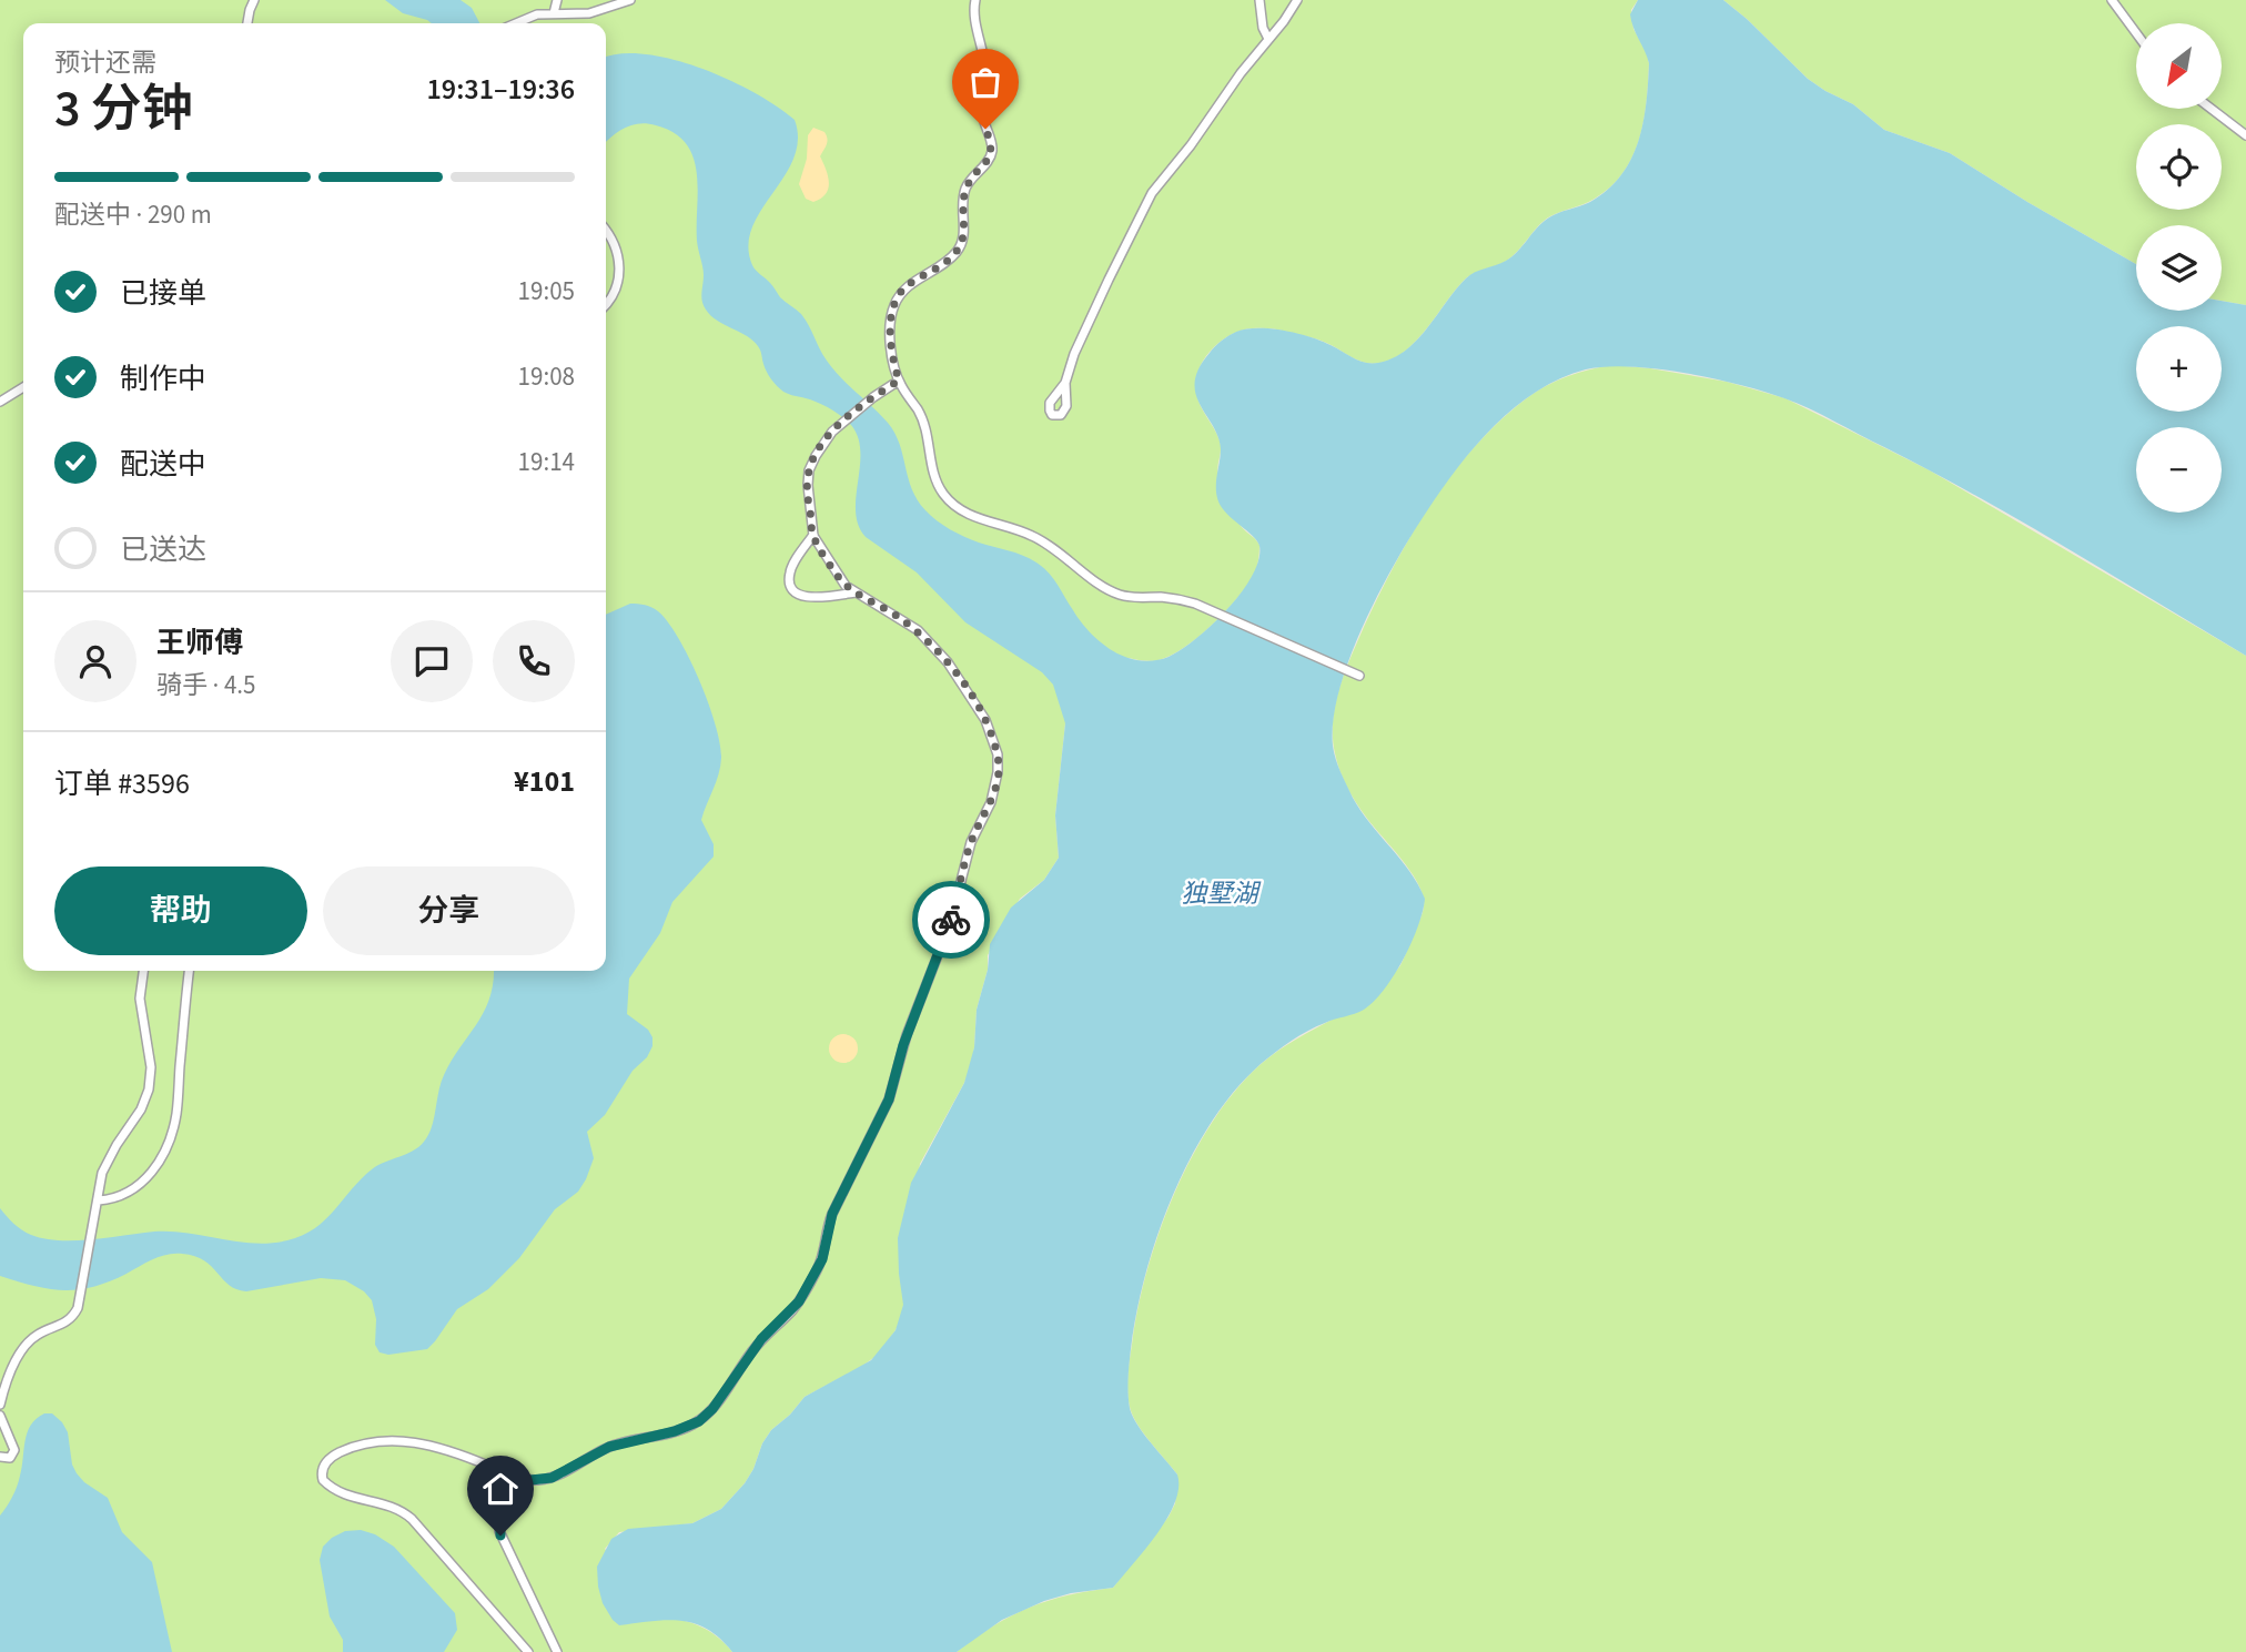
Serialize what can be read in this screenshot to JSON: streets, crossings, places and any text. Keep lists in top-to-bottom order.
{
  "water": ["独墅湖"],
  "north": "bottom left",
  "page": {
    "map_buttons": ["+", "−"],
    "heading": ["3 分钟", "预计还需", "19:31–19:36"],
    "panel": [
      "王师傅",
      "骑手 · 4.5",
      "订单 #3596",
      "¥101"
    ],
    "bar": "配送中 · 290 m",
    "list": [
      ["已接单", "19:05"],
      ["制作中", "19:08"],
      ["配送中", "19:14"],
      "已送达"
    ],
    "buttons": ["帮助", "分享"]
  }
}
